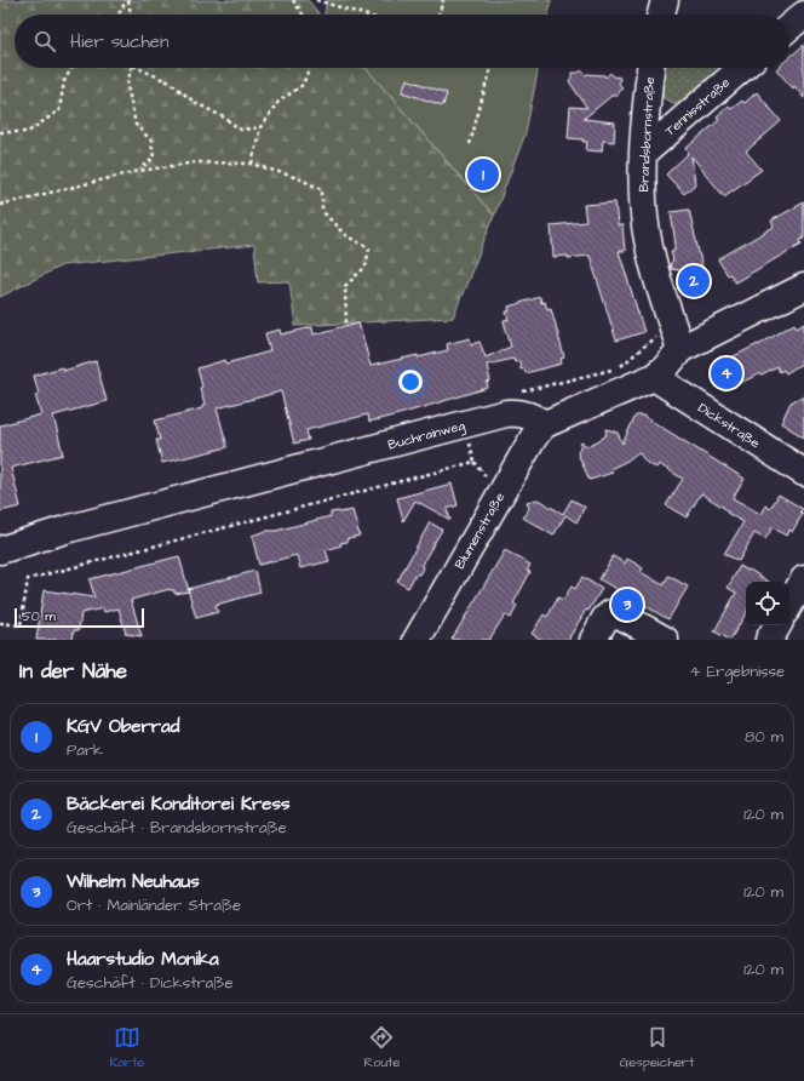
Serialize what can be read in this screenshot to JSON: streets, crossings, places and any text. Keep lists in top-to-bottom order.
{
  "streets": {
    "street": [
      "Tennisstraße",
      "Brandsbornstraße",
      "Dickstraße",
      "Buchrainweg",
      "Blumenstraße"
    ]
  },
  "crossings": [
    ["Tennisstraße", "Brandsbornstraße"],
    ["Buchrainweg", "Blumenstraße"]
  ],
  "scale_bar": "50 m",
  "page": {
    "search": "Hier suchen",
    "pins": [
      "1",
      "2",
      "4",
      "3"
    ],
    "scale": "50 m",
    "heading": ["In der Nähe", "4 Ergebnisse"],
    "list": [
      {
        "mark": "1",
        "name": "KGV Oberrad",
        "note": "Park",
        "value": "80 m"
      },
      {
        "mark": "2",
        "name": "Bäckerei Konditorei Kress",
        "note": "Geschäft · Brandsbornstraße",
        "value": "120 m"
      },
      {
        "mark": "3",
        "name": "Wilhelm Neuhaus",
        "note": "Ort · Mainländer Straße",
        "value": "120 m"
      },
      {
        "mark": "4",
        "name": "Haarstudio Monika",
        "note": "Geschäft · Dickstraße",
        "value": "120 m"
      }
    ],
    "nav": ["Karte", "Route", "Gespeichert"]
  }
}
